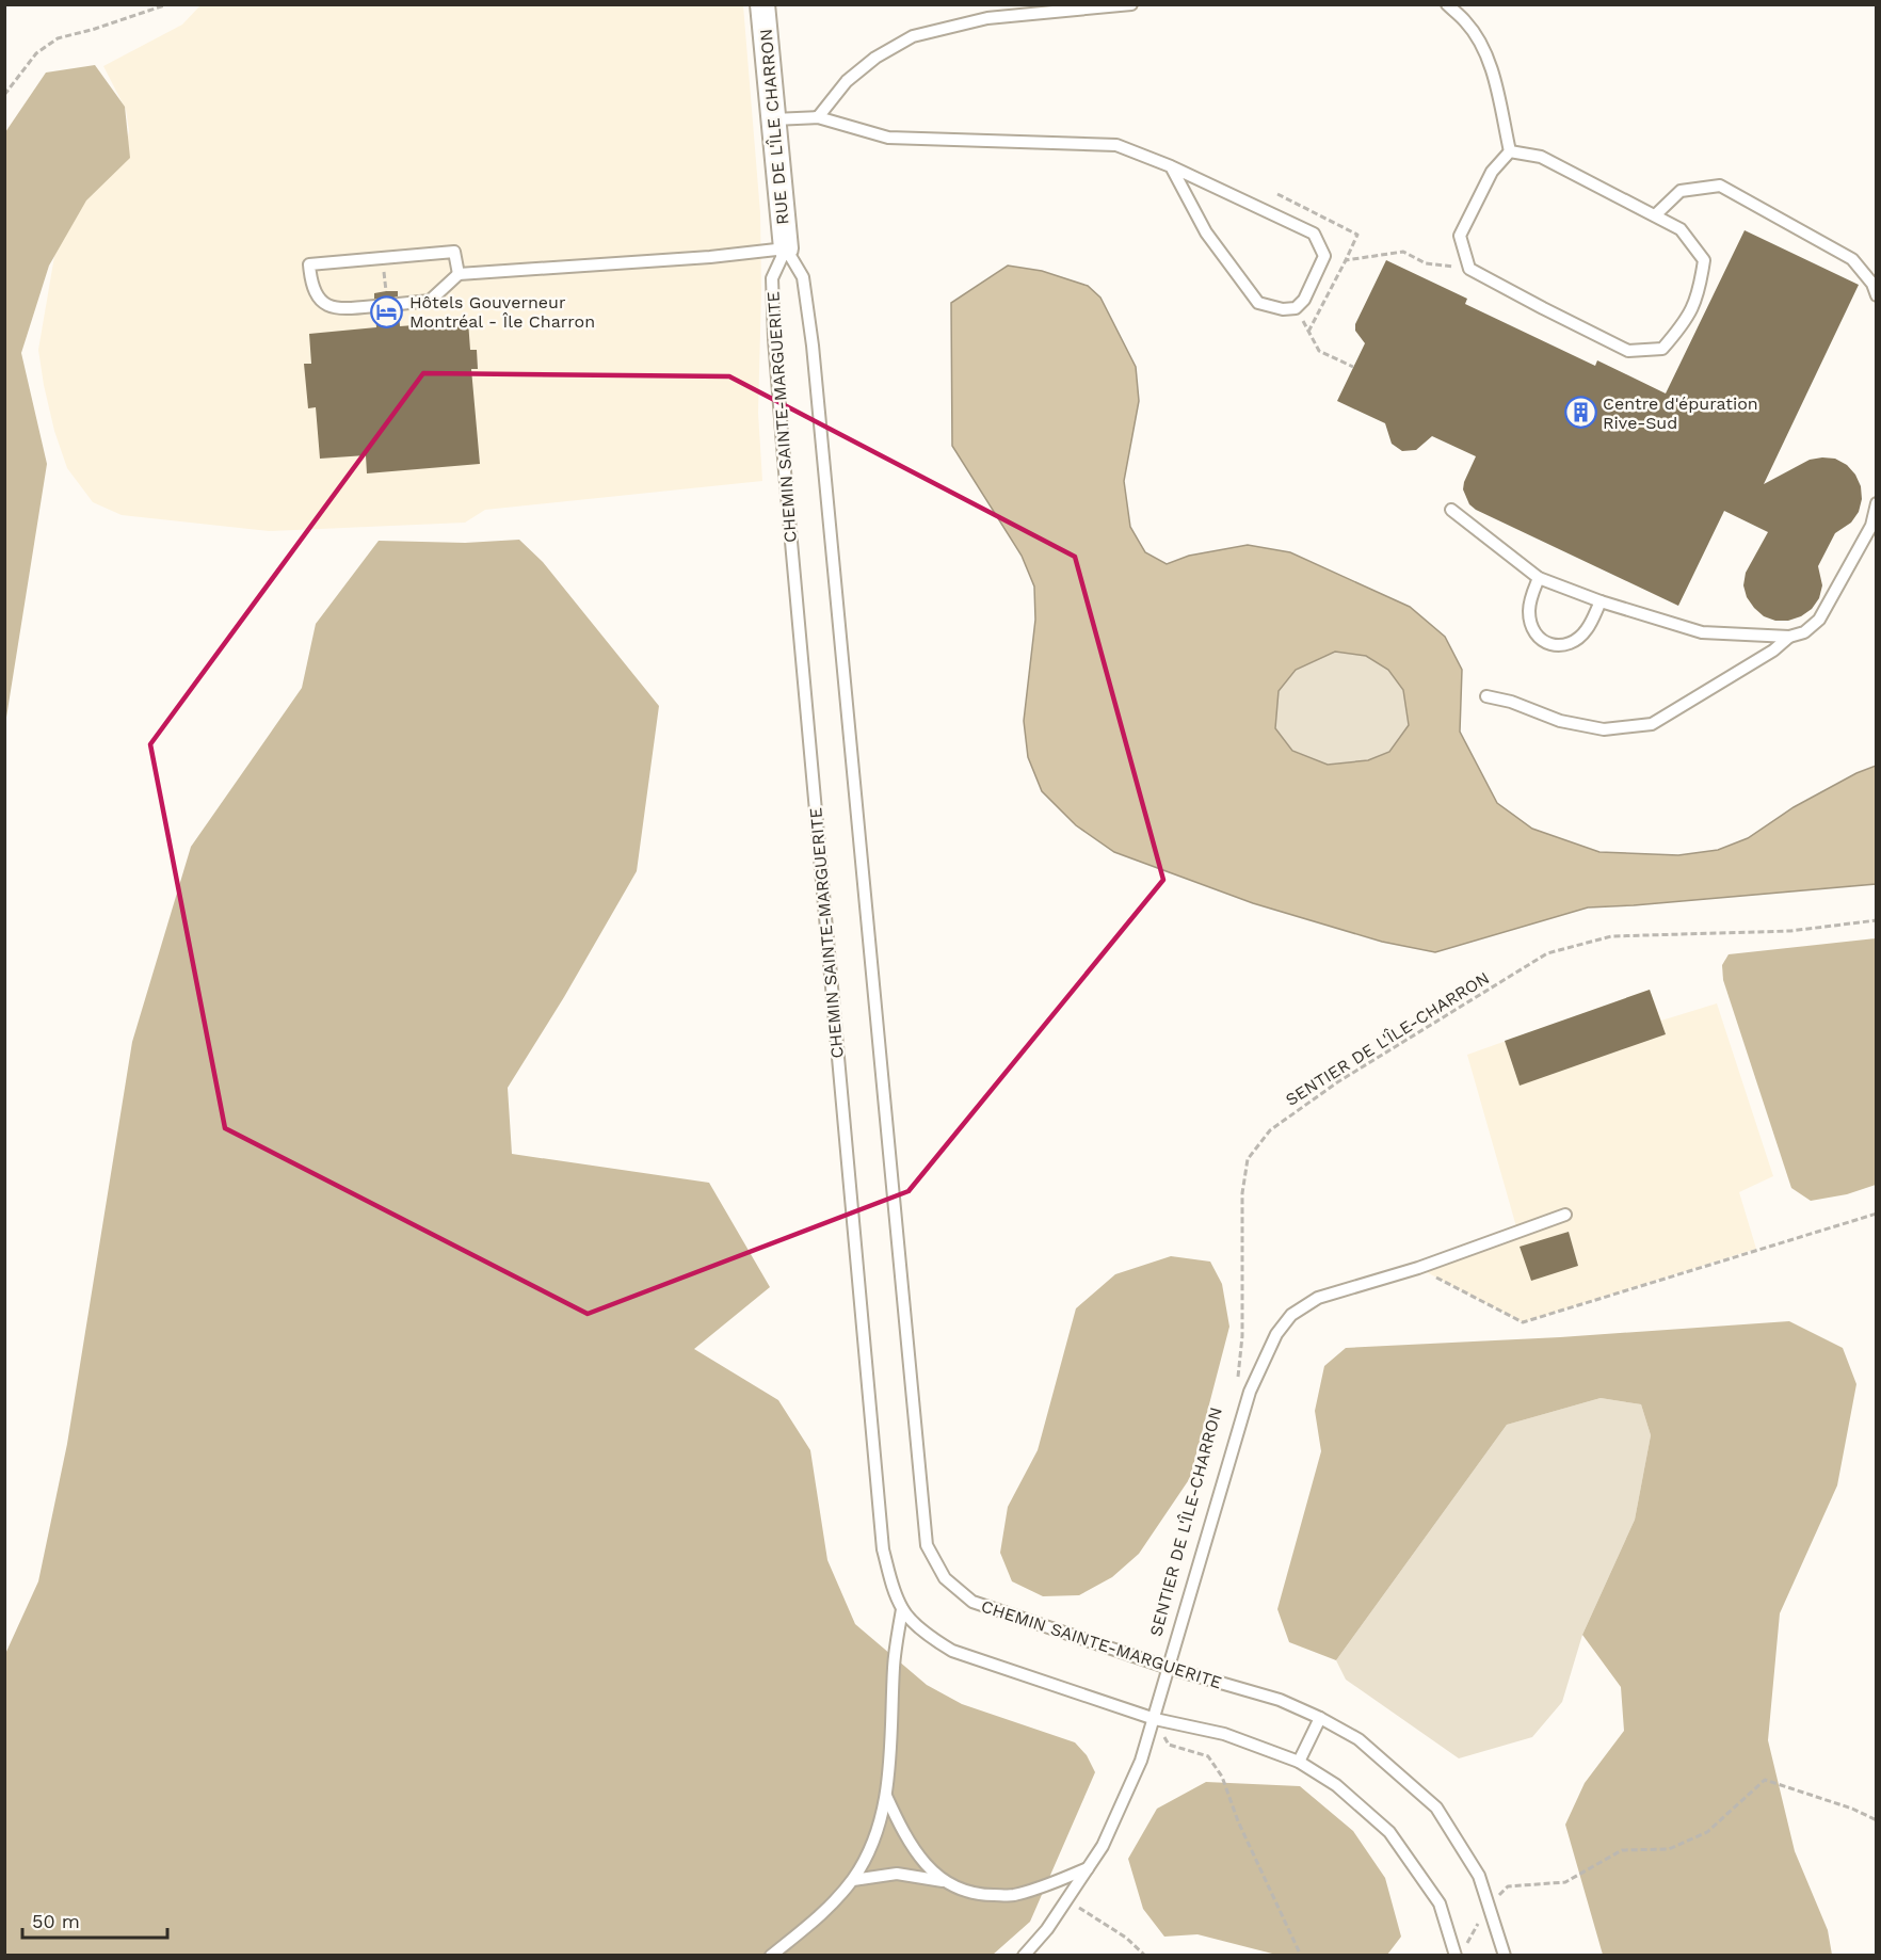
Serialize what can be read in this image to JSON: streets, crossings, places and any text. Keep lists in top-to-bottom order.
{
  "streets": {
    "street": ["RUE DE L'ÎLE CHARRON"],
    "lane": ["CHEMIN SAINTE-MARGUERITE"],
    "path": ["SENTIER DE L'ÎLE-CHARRON"]
  },
  "crossings": [
    ["RUE DE L'ÎLE CHARRON", "CHEMIN SAINTE-MARGUERITE"]
  ],
  "places": {
    "hotel": ["Hôtels Gouverneur Montréal - Île Charron"],
    "building": ["Centre d'épuration Rive-Sud"]
  },
  "scale_bar": "50 m"
}
